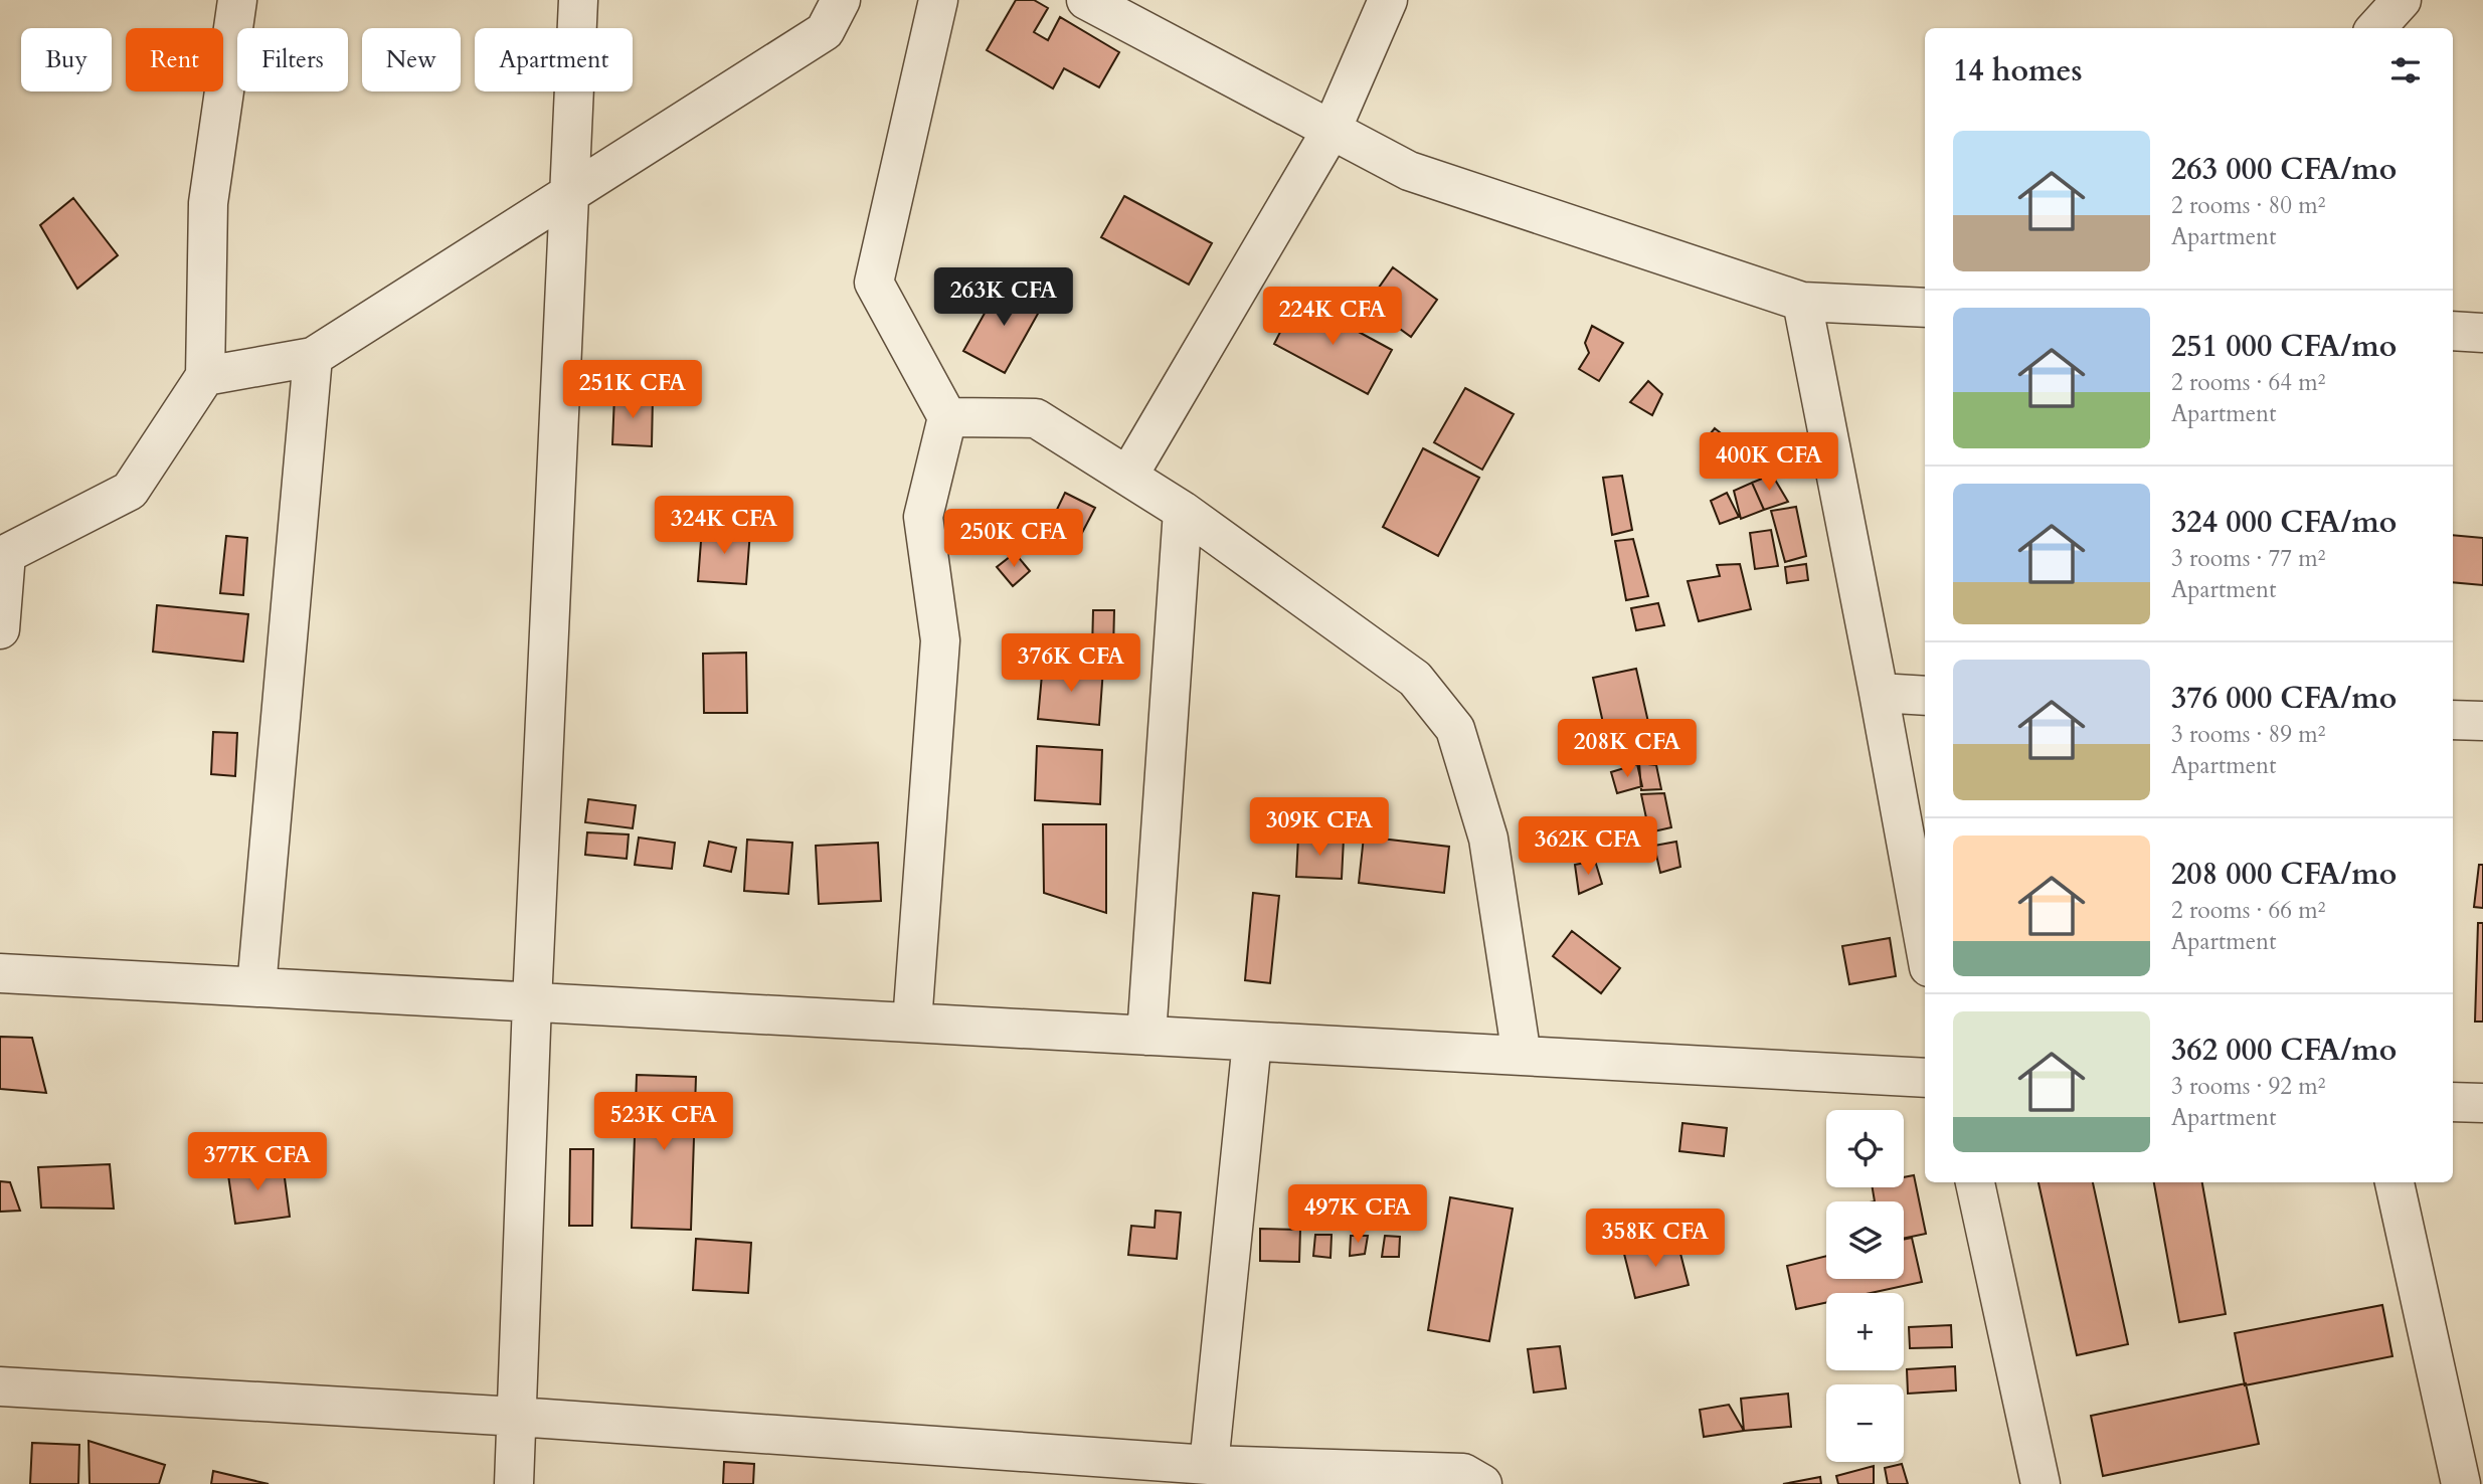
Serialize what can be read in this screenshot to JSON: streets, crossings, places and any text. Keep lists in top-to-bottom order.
{
  "page": {
    "chip": [
      "Buy",
      "Rent",
      "Filters",
      "New",
      "Apartment"
    ],
    "heading": "14 homes",
    "list": [
      {
        "name": "263 000 CFA/mo",
        "note": "2 rooms · 80 m² · Apartment"
      },
      {
        "name": "251 000 CFA/mo",
        "note": "2 rooms · 64 m² · Apartment"
      },
      {
        "name": "324 000 CFA/mo",
        "note": "3 rooms · 77 m² · Apartment"
      },
      {
        "name": "376 000 CFA/mo",
        "note": "3 rooms · 89 m² · Apartment"
      },
      {
        "name": "208 000 CFA/mo",
        "note": "2 rooms · 66 m² · Apartment"
      },
      {
        "name": "362 000 CFA/mo",
        "note": "3 rooms · 92 m² · Apartment"
      }
    ],
    "price": [
      "263K CFA",
      "224K CFA",
      "251K CFA",
      "400K CFA",
      "324K CFA",
      "250K CFA",
      "376K CFA",
      "208K CFA",
      "309K CFA",
      "362K CFA",
      "523K CFA",
      "377K CFA",
      "497K CFA",
      "358K CFA"
    ],
    "map_buttons": ["+", "−"]
  }
}
